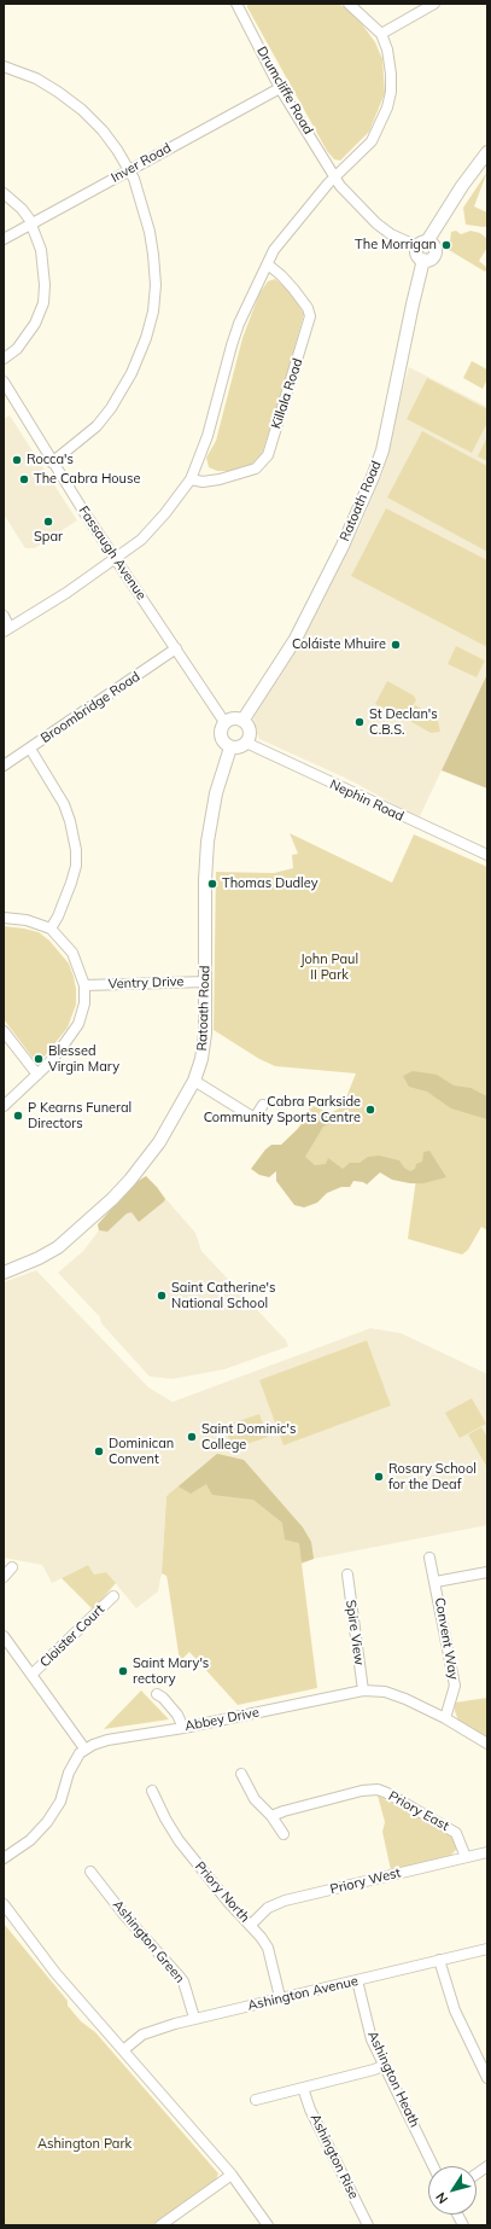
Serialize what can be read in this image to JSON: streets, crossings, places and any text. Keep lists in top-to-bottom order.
{
  "streets": {
    "main road": ["Ratoath Road"],
    "street": [
      "Drumcliffe Road",
      "Inver Road",
      "Killala Road",
      "Fassaugh Avenue",
      "Broombridge Road",
      "Nephin Road",
      "Ventry Drive",
      "Spire View",
      "Cloister Court",
      "Convent Way",
      "Abbey Drive",
      "Priory East",
      "Priory West",
      "Priory North",
      "Ashington Green",
      "Ashington Avenue",
      "Ashington Heath",
      "Ashington Rise"
    ]
  },
  "crossings": [
    ["Drumcliffe Road", "Inver Road"],
    ["Drumcliffe Road", "Ratoath Road"],
    ["Ratoath Road", "Fassaugh Avenue"],
    ["Ratoath Road", "Nephin Road"],
    ["Ratoath Road", "Ventry Drive"],
    ["Fassaugh Avenue", "Broombridge Road"],
    ["Fassaugh Avenue", "Nephin Road"],
    ["Spire View", "Abbey Drive"],
    ["Convent Way", "Abbey Drive"],
    ["Priory East", "Priory West"],
    ["Priory West", "Priory North"],
    ["Priory North", "Ashington Avenue"],
    ["Ashington Green", "Ashington Avenue"],
    ["Ashington Avenue", "Ashington Heath"]
  ],
  "parks": ["John Paul II Park", "Ashington Park"],
  "places": [
    "The Morrigan",
    "Rocca's",
    "The Cabra House",
    "Spar",
    "Coláiste Mhuire",
    "St Declan's C.B.S.",
    "Thomas Dudley",
    "Blessed Virgin Mary",
    "Cabra Parkside Community Sports Centre",
    "P Kearns Funeral Directors",
    "Saint Catherine's National School",
    "Saint Dominic's College",
    "Dominican Convent",
    "Rosary School for the Deaf",
    "Saint Mary's rectory"
  ],
  "north": "bottom left"
}
